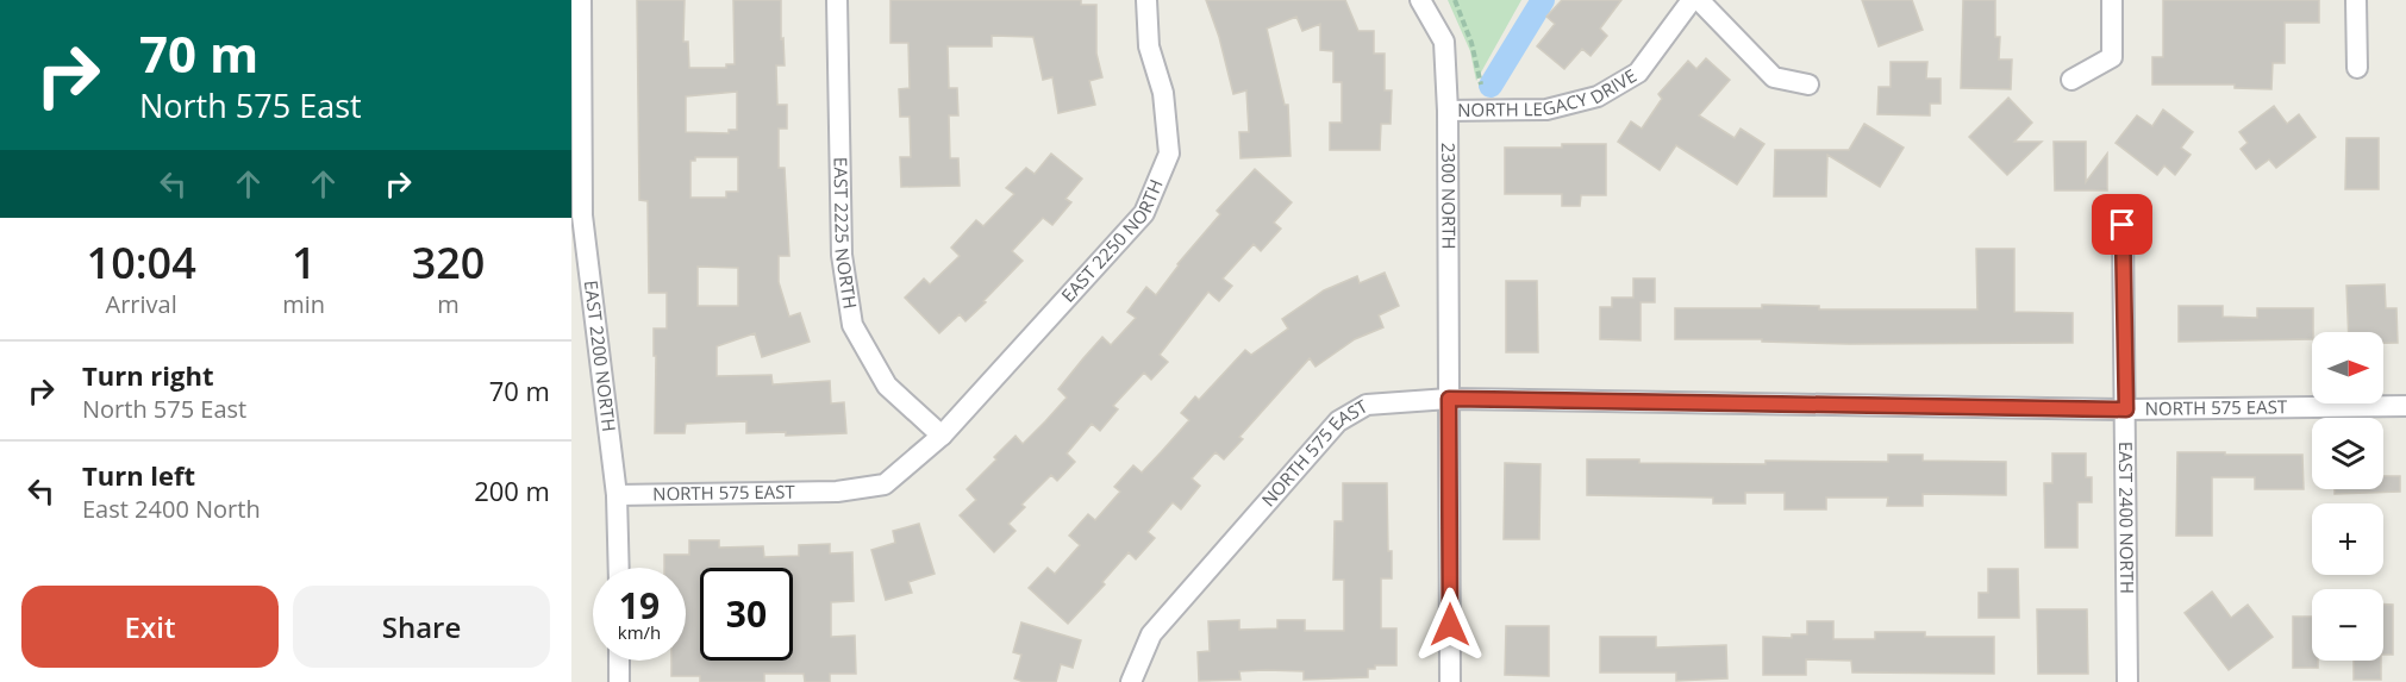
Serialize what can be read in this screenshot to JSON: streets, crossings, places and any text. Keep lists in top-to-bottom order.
{
  "streets": {
    "street": [
      "NORTH LEGACY DRIVE",
      "2300 NORTH",
      "EAST 2225 NORTH",
      "EAST 2250 NORTH",
      "EAST 2200 NORTH",
      "NORTH 575 EAST",
      "EAST 2400 NORTH"
    ]
  },
  "crossings": [
    ["NORTH LEGACY DRIVE", "2300 NORTH"],
    ["2300 NORTH", "NORTH 575 EAST"],
    ["EAST 2225 NORTH", "EAST 2250 NORTH"],
    ["EAST 2225 NORTH", "NORTH 575 EAST"],
    ["EAST 2250 NORTH", "NORTH 575 EAST"],
    ["EAST 2200 NORTH", "NORTH 575 EAST"],
    ["NORTH 575 EAST", "EAST 2400 NORTH"]
  ],
  "north": "right",
  "page": {
    "turn": ["70 m", "North 575 East"],
    "eta": [
      "10:04",
      "Arrival",
      "1",
      "min",
      "320",
      "m"
    ],
    "map_buttons": ["+", "−"],
    "list": [
      {
        "name": "Turn right",
        "note": "North 575 East",
        "value": "70 m"
      },
      {
        "name": "Turn left",
        "note": "East 2400 North",
        "value": "200 m"
      }
    ],
    "speed": "19 km/h",
    "limit": "30",
    "buttons": ["Exit", "Share"]
  }
}
